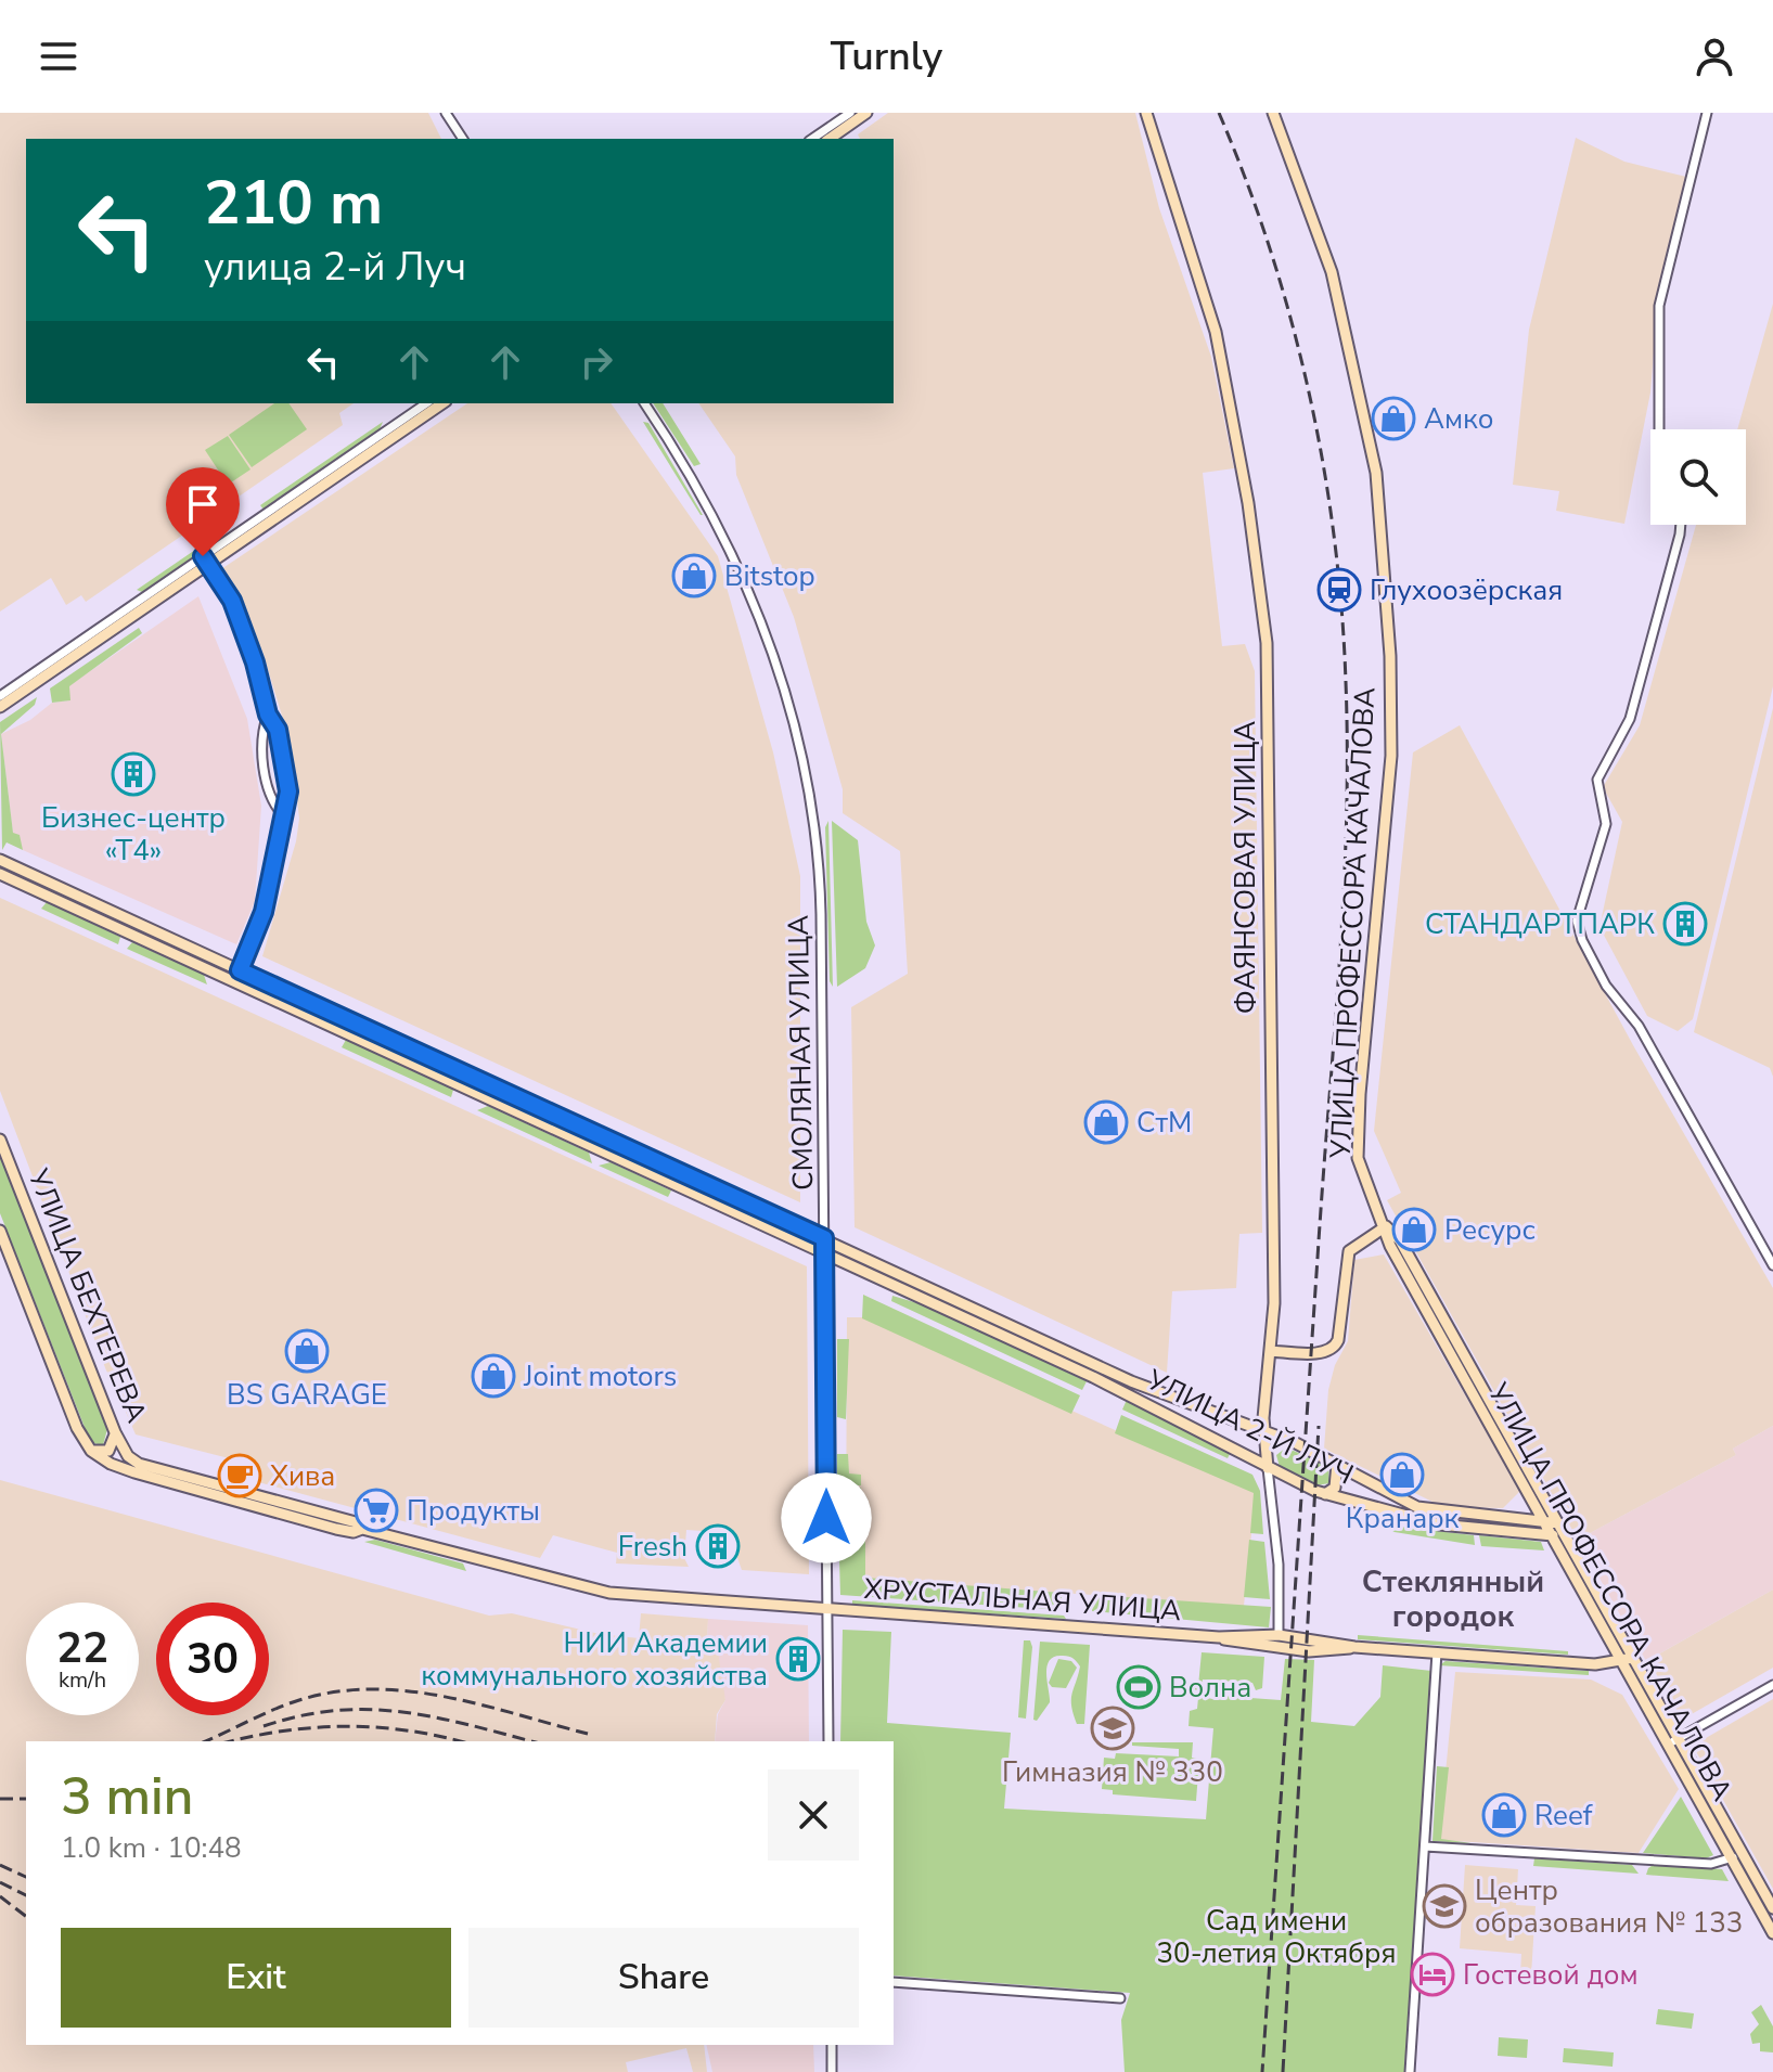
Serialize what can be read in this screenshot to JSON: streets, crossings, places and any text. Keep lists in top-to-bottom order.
{
  "streets": {
    "street": [
      "ФАЯНСОВАЯ УЛИЦА",
      "УЛИЦА ПРОФЕССОРА КАЧАЛОВА",
      "СМОЛЯНАЯ УЛИЦА",
      "УЛИЦА БЕХТЕРЕВА",
      "УЛИЦА 2-Й ЛУЧ",
      "ХРУСТАЛЬНАЯ УЛИЦА"
    ]
  },
  "crossings": [
    ["ФАЯНСОВАЯ УЛИЦА", "УЛИЦА 2-Й ЛУЧ"],
    ["ФАЯНСОВАЯ УЛИЦА", "ХРУСТАЛЬНАЯ УЛИЦА"],
    ["УЛИЦА ПРОФЕССОРА КАЧАЛОВА", "УЛИЦА 2-Й ЛУЧ"],
    ["УЛИЦА ПРОФЕССОРА КАЧАЛОВА", "ХРУСТАЛЬНАЯ УЛИЦА"],
    ["СМОЛЯНАЯ УЛИЦА", "УЛИЦА 2-Й ЛУЧ"],
    ["СМОЛЯНАЯ УЛИЦА", "ХРУСТАЛЬНАЯ УЛИЦА"],
    ["УЛИЦА БЕХТЕРЕВА", "ХРУСТАЛЬНАЯ УЛИЦА"]
  ],
  "districts": ["Стеклянный городок"],
  "parks": ["Сад имени 30-летия Октября"],
  "places": {
    "shop": [
      "Амко",
      "Bitstop",
      "СтМ",
      "Ресурс",
      "BS GARAGE",
      "Joint motors",
      "Кранарк",
      "Reef"
    ],
    "station": ["Глухоозёрская"],
    "building": [
      "Бизнес-центр «Т4»",
      "СТАНДАРТПАРК",
      "Fresh",
      "НИИ Академии коммунального хозяйства"
    ],
    "cafe": ["Хива"],
    "supermarket": ["Продукты"],
    "sports": ["Волна"],
    "school or university": ["Гимназия № 330", "Центр образования № 133"],
    "hotel": ["Гостевой дом"]
  },
  "page": {
    "header": "Turnly",
    "turn": ["210 m", "улица 2-й Луч"],
    "speed": "22 km/h",
    "limit": "30",
    "heading": ["3 min", "1.0 km · 10:48"],
    "buttons": ["Exit", "Share"]
  }
}
